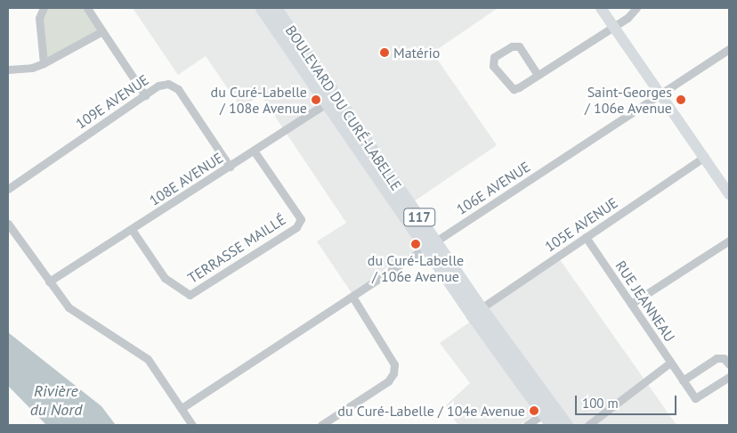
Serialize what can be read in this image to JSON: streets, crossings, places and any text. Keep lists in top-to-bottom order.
{
  "streets": {
    "main road": ["BOULEVARD DU CURÉ-LABELLE", "117"],
    "street": [
      "109E AVENUE",
      "108E AVENUE",
      "106E AVENUE",
      "105E AVENUE",
      "TERRASSE MAILLÉ",
      "RUE JEANNEAU"
    ]
  },
  "crossings": [
    ["109E AVENUE", "108E AVENUE"],
    ["BOULEVARD DU CURÉ-LABELLE", "108E AVENUE"],
    ["BOULEVARD DU CURÉ-LABELLE", "106E AVENUE"],
    ["BOULEVARD DU CURÉ-LABELLE", "105E AVENUE"],
    ["108E AVENUE", "TERRASSE MAILLÉ"],
    ["105E AVENUE", "RUE JEANNEAU"]
  ],
  "water": ["Rivière du Nord"],
  "places": [
    "Matério",
    "du Curé-Labelle / 108e Avenue",
    "Saint-Georges / 106e Avenue",
    "du Curé-Labelle / 106e Avenue",
    "du Curé-Labelle / 104e Avenue"
  ],
  "scale_bar": "100 m"
}
